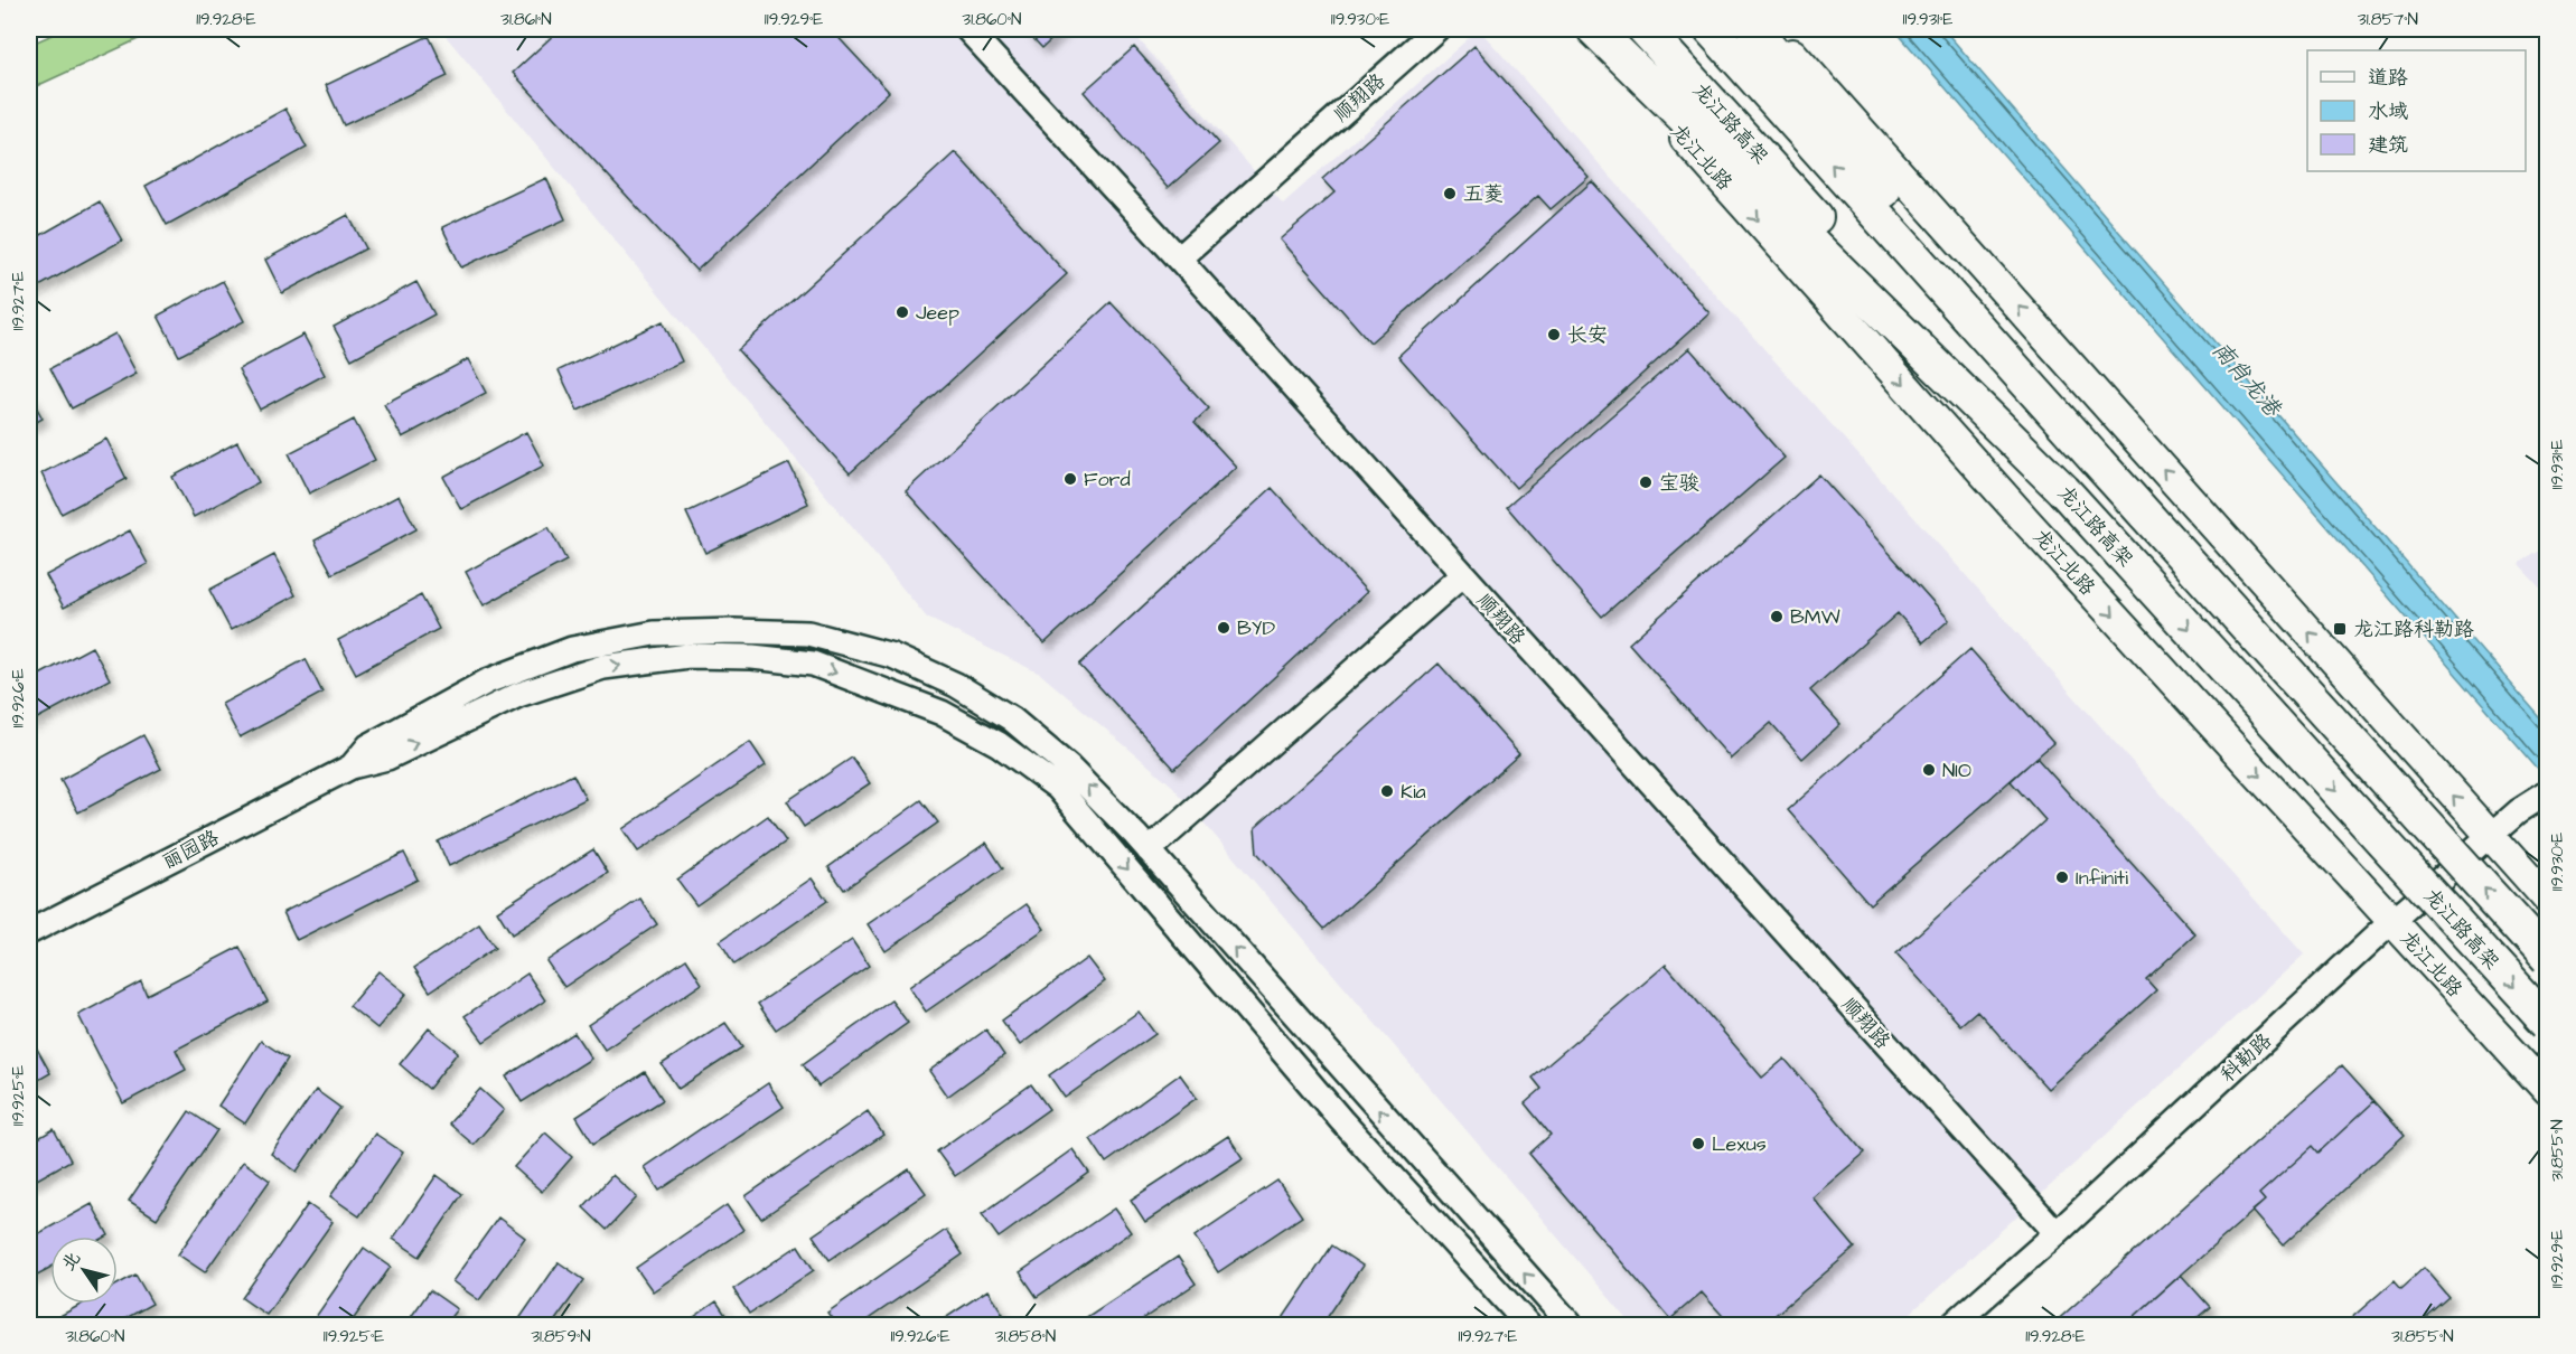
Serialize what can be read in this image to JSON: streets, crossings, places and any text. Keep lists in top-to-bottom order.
{
  "streets": {
    "highway": ["龙江路高架"],
    "main road": ["龙江北路"],
    "street": ["顺翔路", "丽园路", "科勒路"]
  },
  "crossings": [
    ["顺翔路", "科勒路"],
    ["龙江北路", "科勒路"]
  ],
  "water": ["南肖龙港"],
  "places": {
    "other": [
      "五菱",
      "Jeep",
      "长安",
      "Ford",
      "宝骏",
      "BMW",
      "BYD",
      "NIO",
      "Kia",
      "Infiniti",
      "Lexus"
    ],
    "transit": ["龙江路科勒路"]
  },
  "legend": ["道路", "水域", "建筑"],
  "north": "top left",
  "coordinates": [
    "119.928°E",
    "31.861°N",
    "119.929°E",
    "31.860°N",
    "119.930°E",
    "119.931°E",
    "31.857°N",
    "119.927°E",
    "119.926°E",
    "119.925°E",
    "31.855°N",
    "31.859°N",
    "31.858°N"
  ]
}
